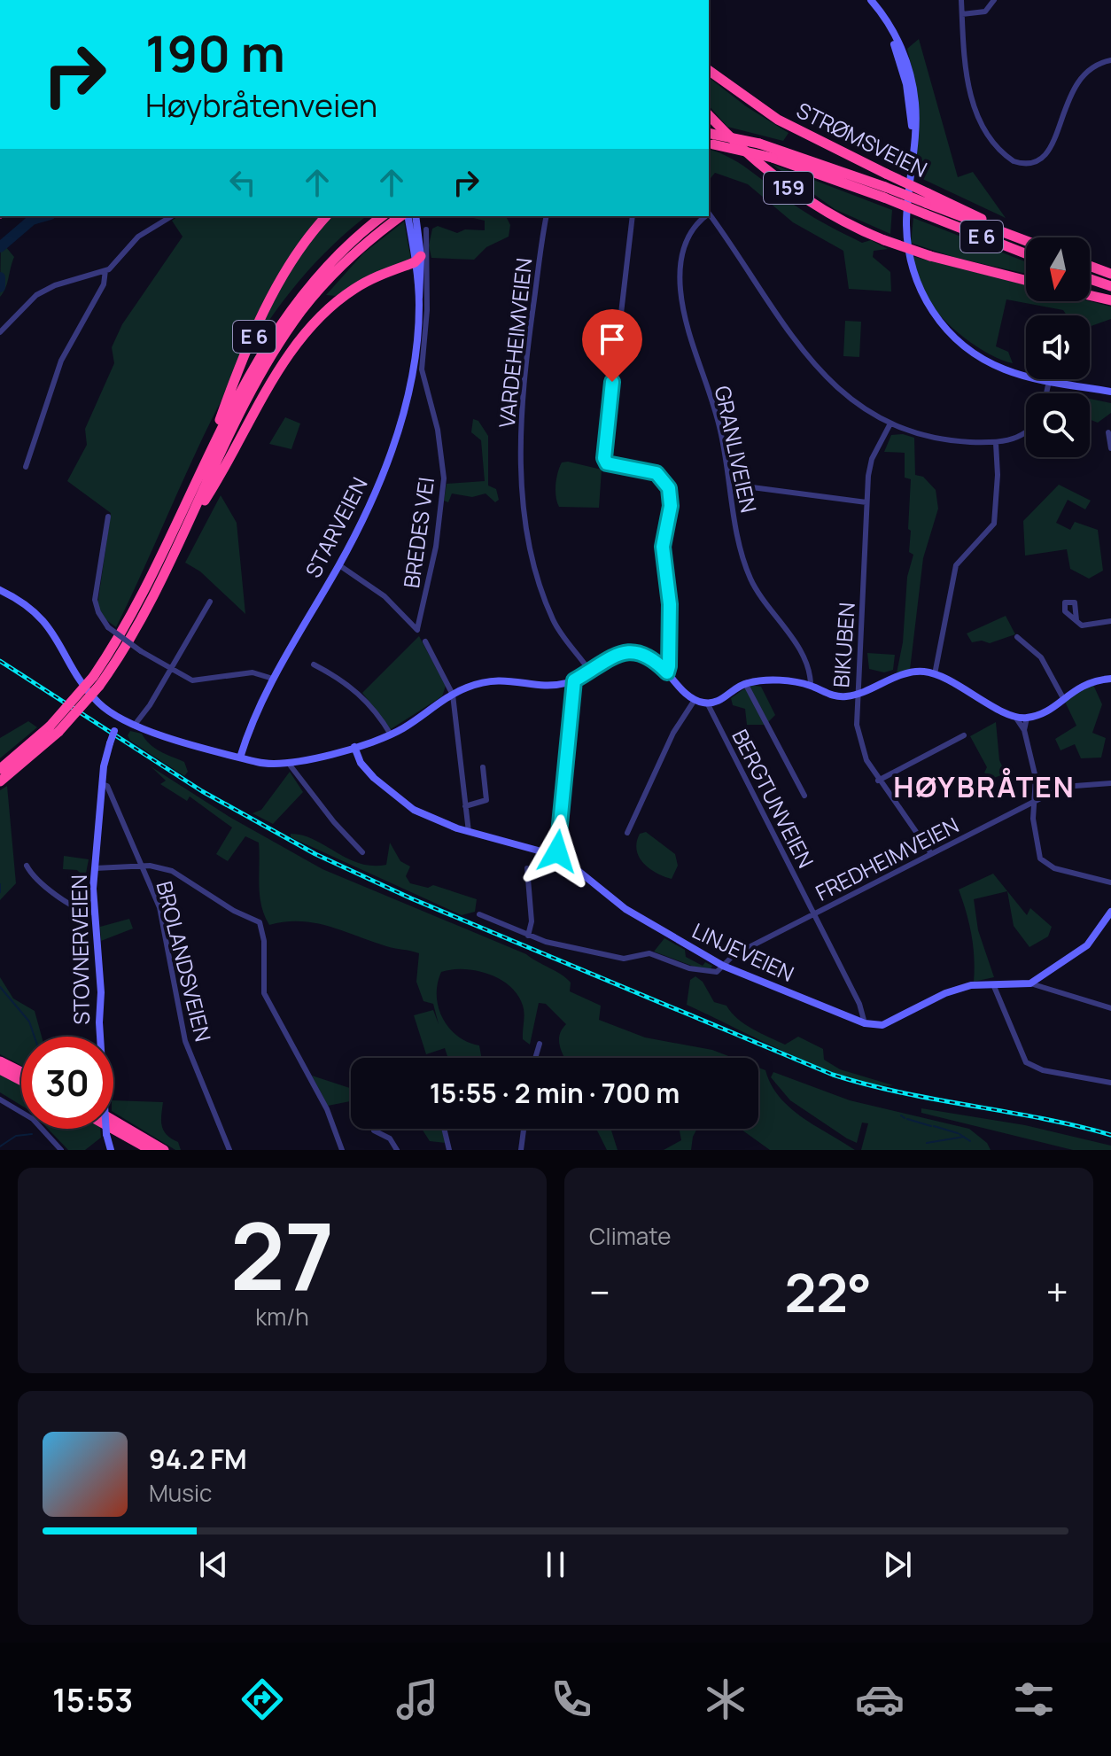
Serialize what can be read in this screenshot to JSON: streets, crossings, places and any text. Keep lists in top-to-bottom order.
{
  "streets": {
    "highway": ["STRØMSVEIEN", "159", "E 6"],
    "street": [
      "VARDEHEIMVEIEN",
      "GRANLIVEIEN",
      "STARVEIEN",
      "BREDES VEI",
      "BIKUBEN",
      "BERGTUNVEIEN",
      "FREDHEIMVEIEN",
      "STOVNERVEIEN",
      "LINJEVEIEN",
      "BROLANDSVEIEN"
    ]
  },
  "crossings": [
    ["STRØMSVEIEN", "E 6"],
    ["E 6", "STARVEIEN"],
    ["STARVEIEN", "BREDES VEI"],
    ["BIKUBEN", "FREDHEIMVEIEN"],
    ["BERGTUNVEIEN", "FREDHEIMVEIEN"],
    ["BERGTUNVEIEN", "LINJEVEIEN"],
    ["FREDHEIMVEIEN", "LINJEVEIEN"],
    ["STOVNERVEIEN", "BROLANDSVEIEN"]
  ],
  "districts": ["HØYBRÅTEN"],
  "north": "bottom",
  "page": {
    "turn": ["190 m", "Høybråtenveien"],
    "limit": "30",
    "trip": "15:55 · 2 min · 700 m",
    "tile": [
      ["27", "km/h"],
      "Climate"
    ],
    "heat": ["−", "22°", "+"],
    "song": ["94.2 FM", "Music"],
    "tabs": "15:53"
  }
}
